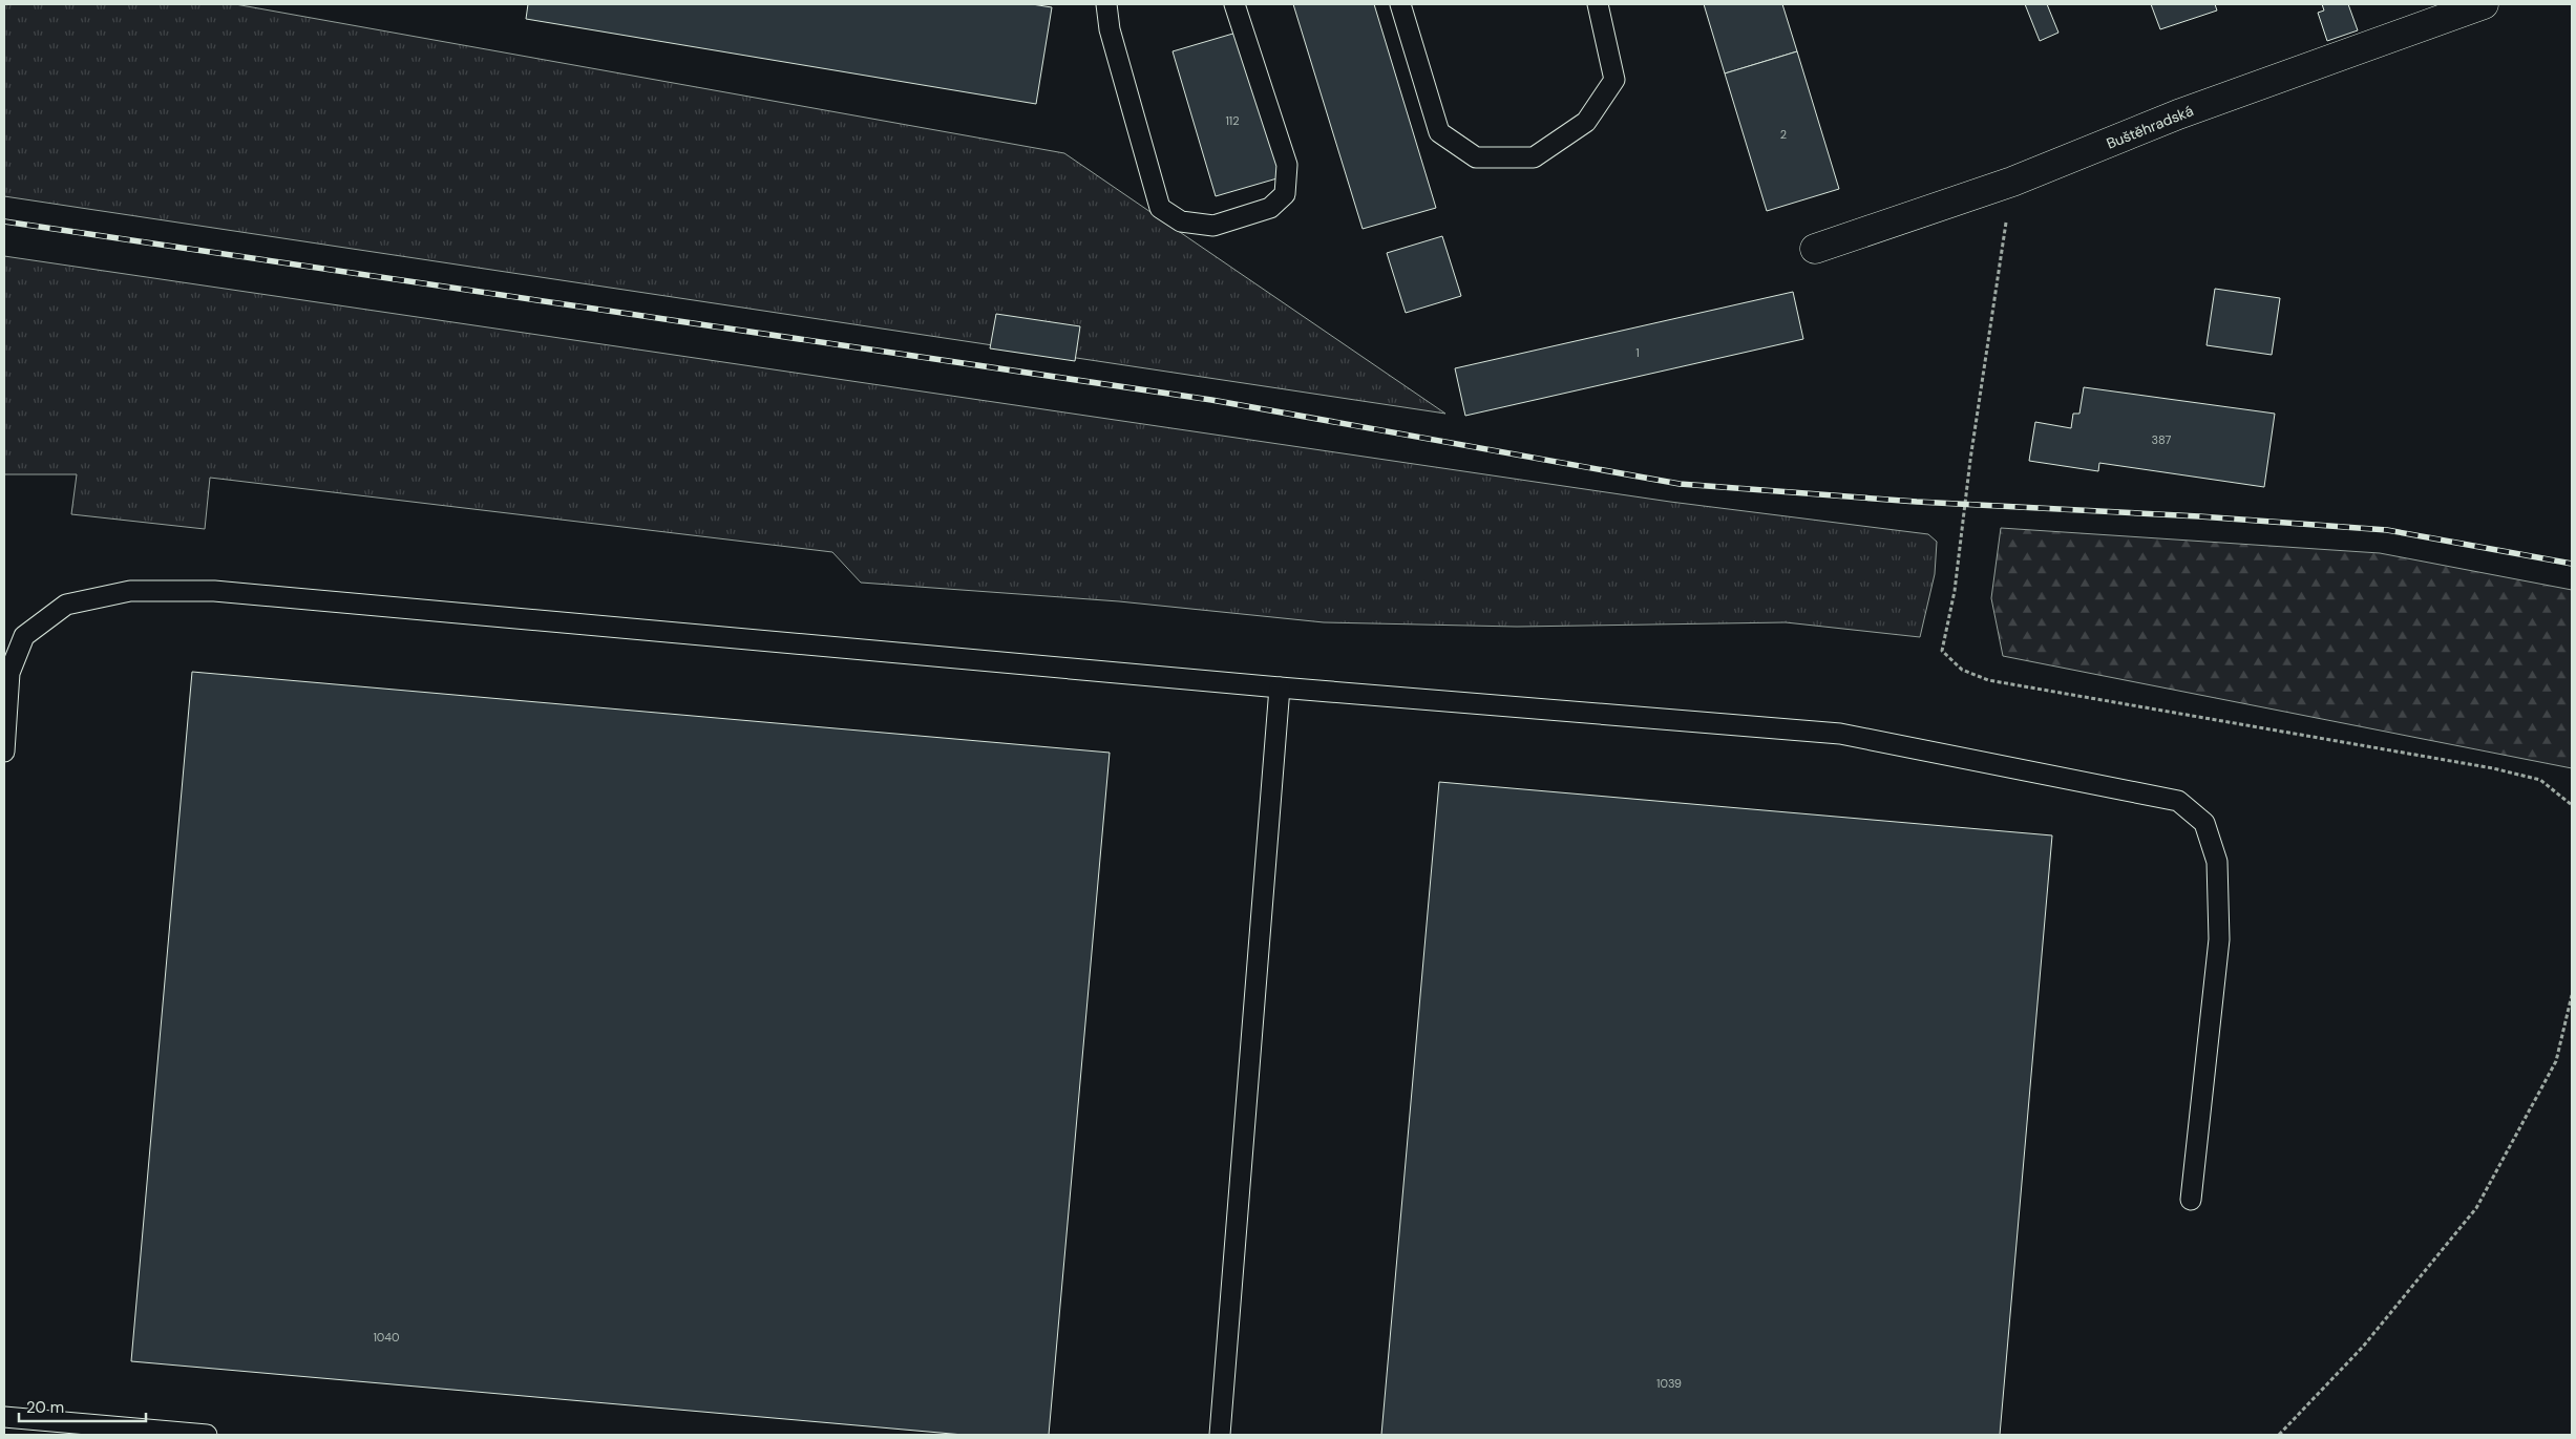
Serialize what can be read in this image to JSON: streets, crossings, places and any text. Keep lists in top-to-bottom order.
{
  "streets": {
    "street": ["Buštěhradská"]
  },
  "house_numbers": [
    "112",
    "2",
    "1",
    "387",
    "1040",
    "1039"
  ],
  "scale_bar": "20 m"
}
